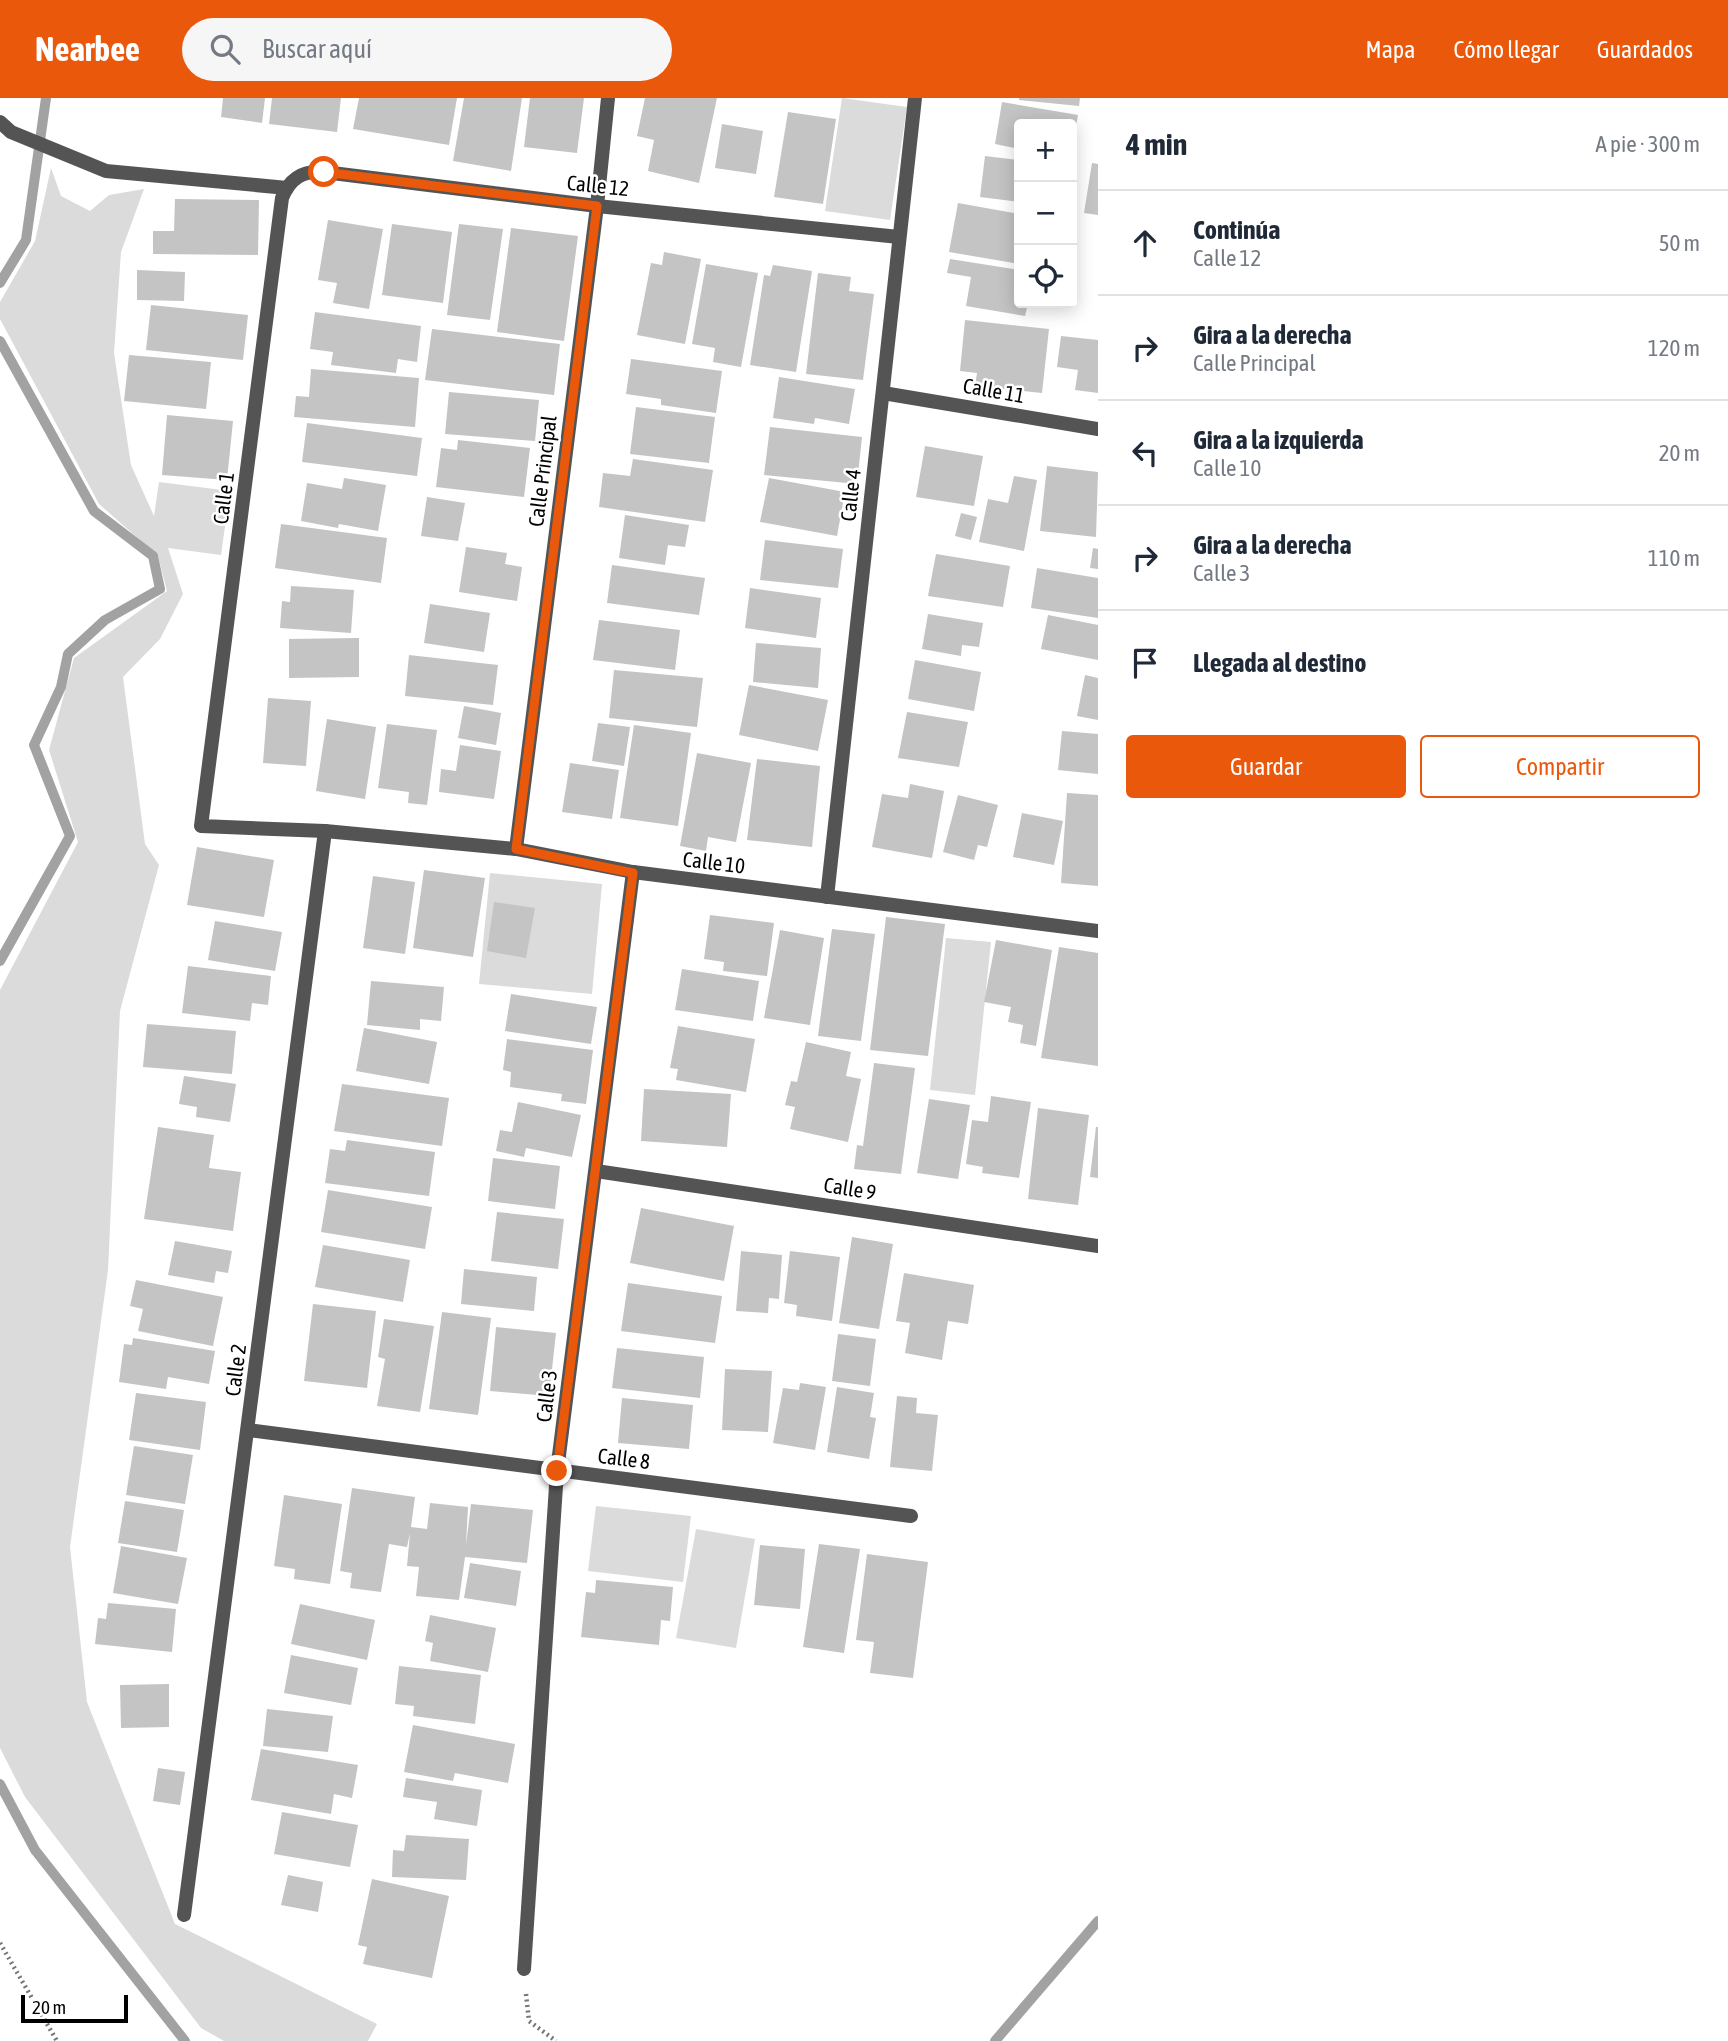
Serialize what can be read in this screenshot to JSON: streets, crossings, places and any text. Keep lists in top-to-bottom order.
{
  "streets": {
    "street": [
      "Calle 12",
      "Calle 11",
      "Calle Principal",
      "Calle 4",
      "Calle 1",
      "Calle 10",
      "Calle 9",
      "Calle 2",
      "Calle 3",
      "Calle 8"
    ]
  },
  "crossings": [
    ["Calle 12", "Calle Principal"],
    ["Calle 12", "Calle 4"],
    ["Calle 12", "Calle 1"],
    ["Calle 11", "Calle 4"],
    ["Calle Principal", "Calle 10"],
    ["Calle 4", "Calle 10"],
    ["Calle 1", "Calle 10"],
    ["Calle 10", "Calle 2"],
    ["Calle 10", "Calle 3"],
    ["Calle 9", "Calle 3"],
    ["Calle 2", "Calle 8"],
    ["Calle 3", "Calle 8"]
  ],
  "scale_bar": "20 m",
  "page": {
    "header": "Nearbee",
    "search": "Buscar aquí",
    "nav": ["Mapa", "Cómo llegar", "Guardados"],
    "heading": ["4 min", "A pie · 300 m"],
    "map_buttons": ["+", "−"],
    "list": [
      ["Continúa", "Calle 12", "50 m"],
      ["Gira a la derecha", "Calle Principal", "120 m"],
      ["Gira a la izquierda", "Calle 10", "20 m"],
      ["Gira a la derecha", "Calle 3", "110 m"],
      "Llegada al destino"
    ],
    "buttons": ["Guardar", "Compartir"],
    "scale": "20 m"
  }
}
